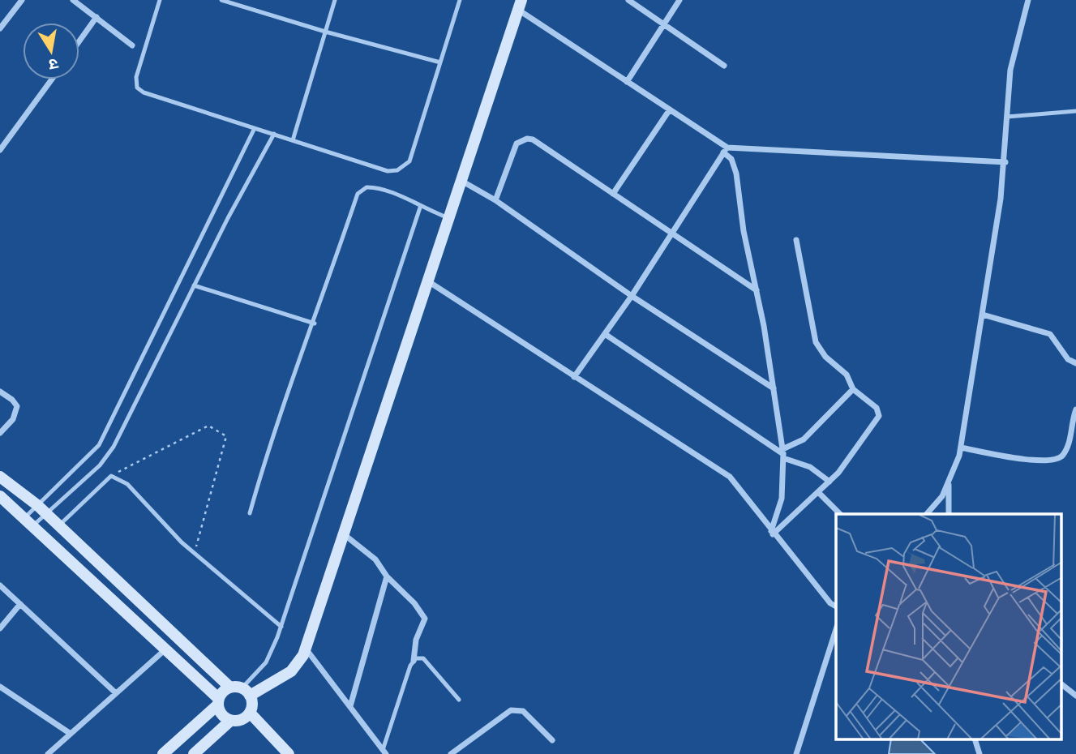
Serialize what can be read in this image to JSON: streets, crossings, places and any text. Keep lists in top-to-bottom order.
{
  "north": "bottom"
}
